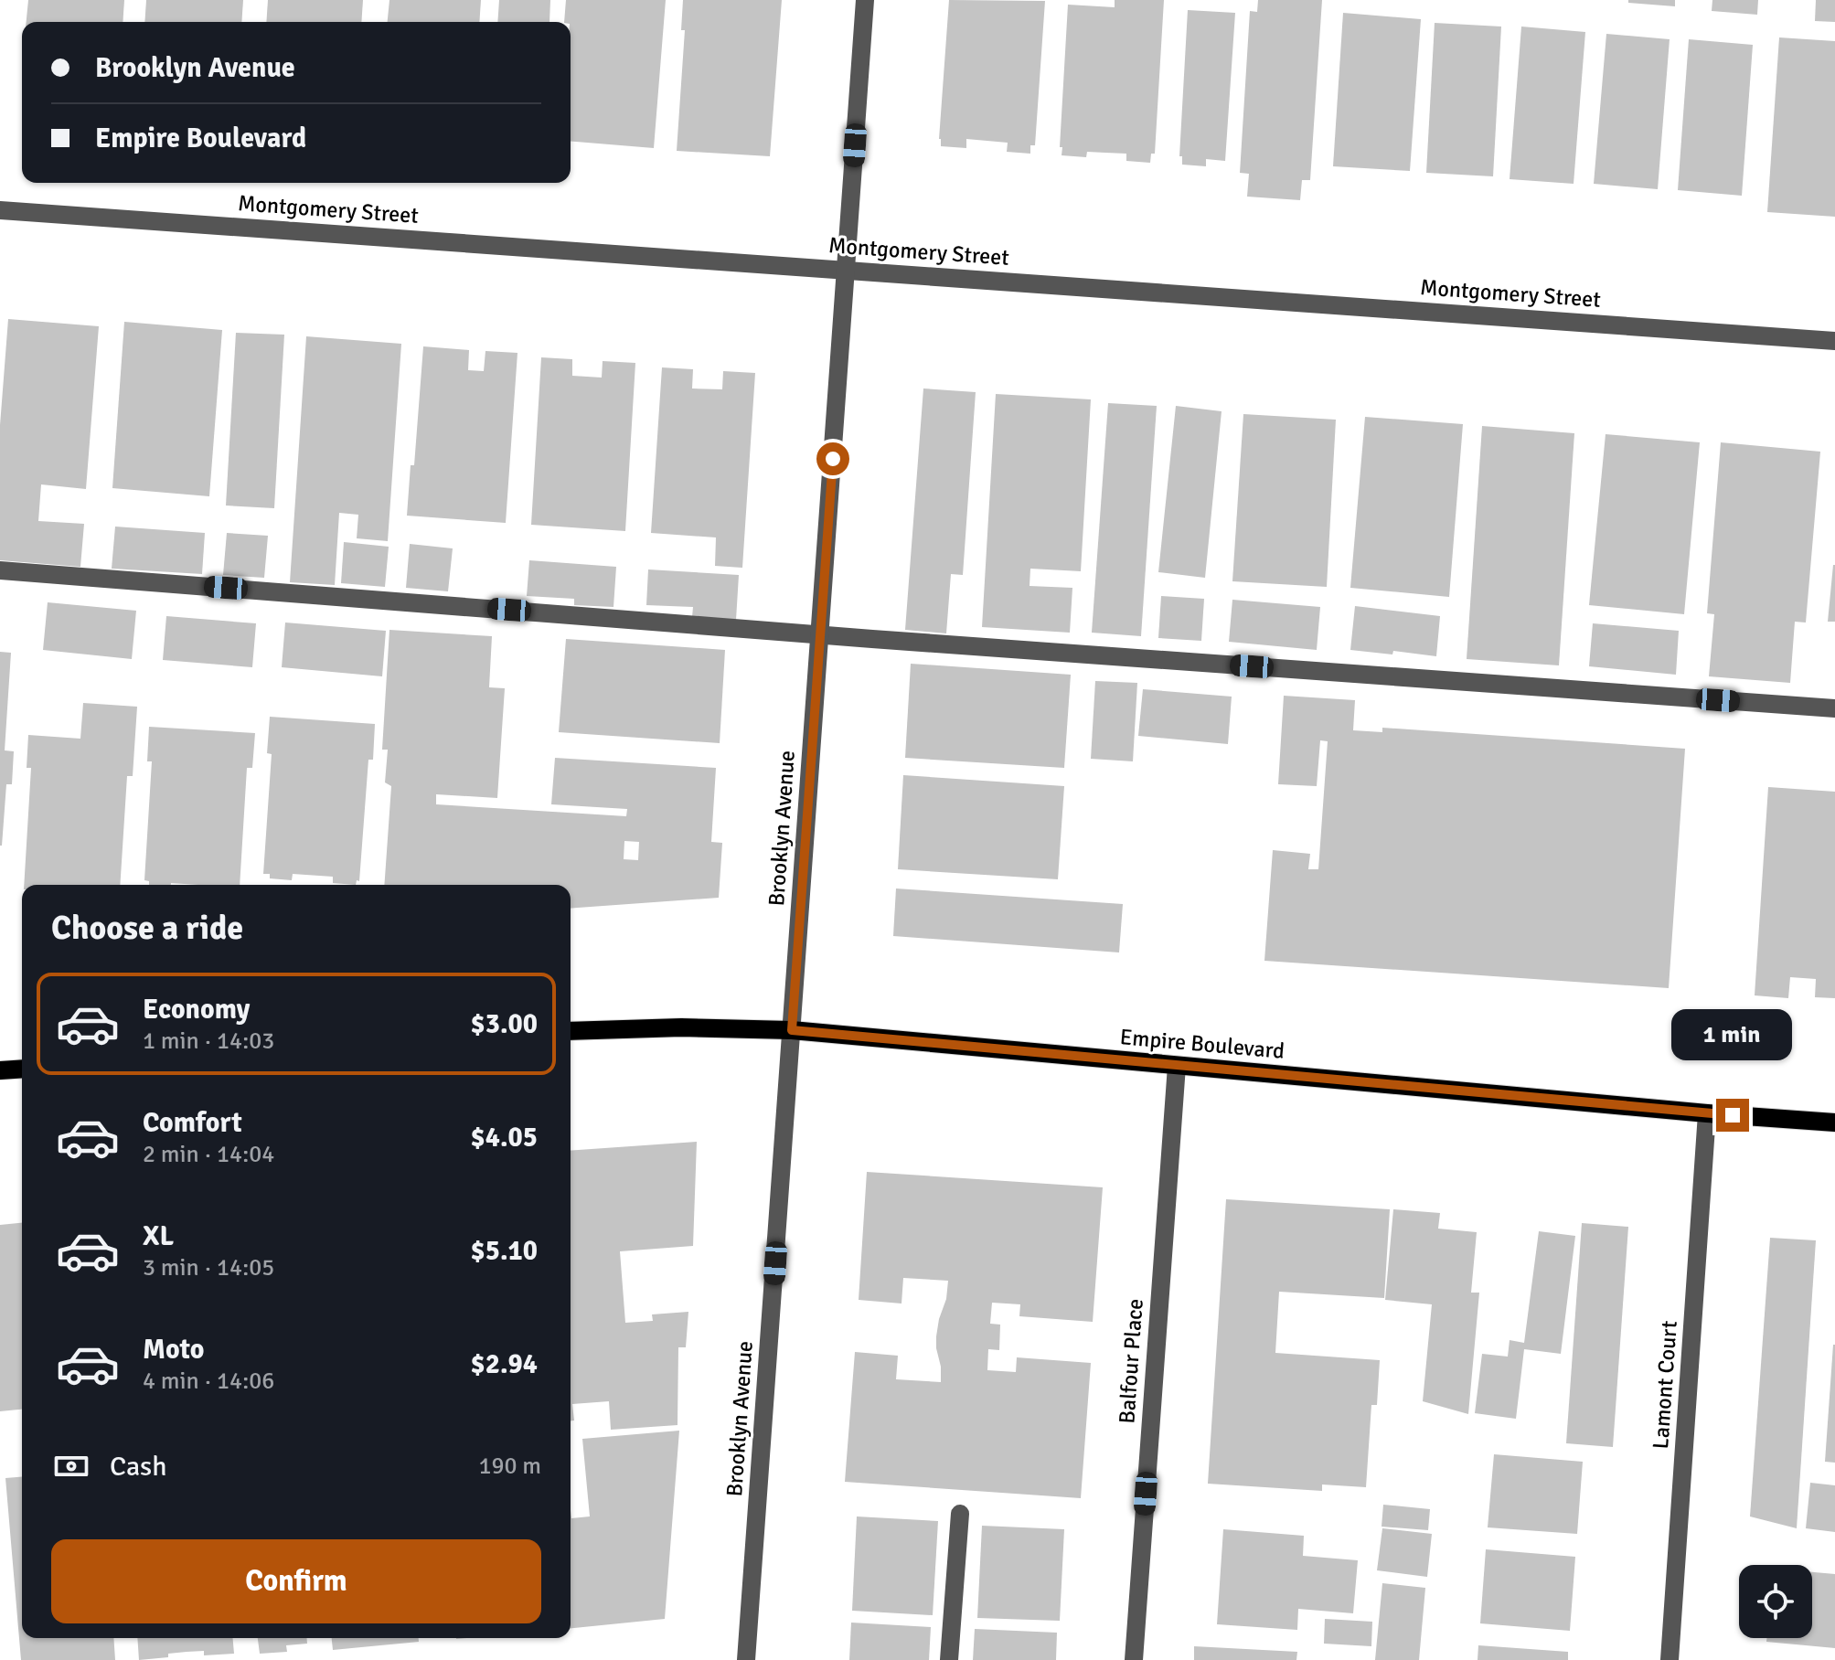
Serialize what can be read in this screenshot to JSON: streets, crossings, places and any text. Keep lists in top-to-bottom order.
{
  "streets": {
    "main road": ["Empire Boulevard"],
    "street": [
      "Montgomery Street",
      "Brooklyn Avenue",
      "Balfour Place",
      "Lamont Court"
    ]
  },
  "crossings": [
    ["Montgomery Street", "Brooklyn Avenue"],
    ["Brooklyn Avenue", "Empire Boulevard"],
    ["Empire Boulevard", "Balfour Place"],
    ["Empire Boulevard", "Lamont Court"]
  ],
  "page": {
    "banner": ["Brooklyn Avenue", "Empire Boulevard"],
    "heading": "Choose a ride",
    "list": [
      {
        "name": "Economy",
        "note": "1 min · 14:03",
        "value": "$3.00"
      },
      {
        "name": "Comfort",
        "note": "2 min · 14:04",
        "value": "$4.05"
      },
      {
        "name": "XL",
        "note": "3 min · 14:05",
        "value": "$5.10"
      },
      {
        "name": "Moto",
        "note": "4 min · 14:06",
        "value": "$2.94"
      }
    ],
    "bubble": "1 min",
    "pay": ["Cash", "190 m"],
    "buttons": "Confirm"
  }
}
